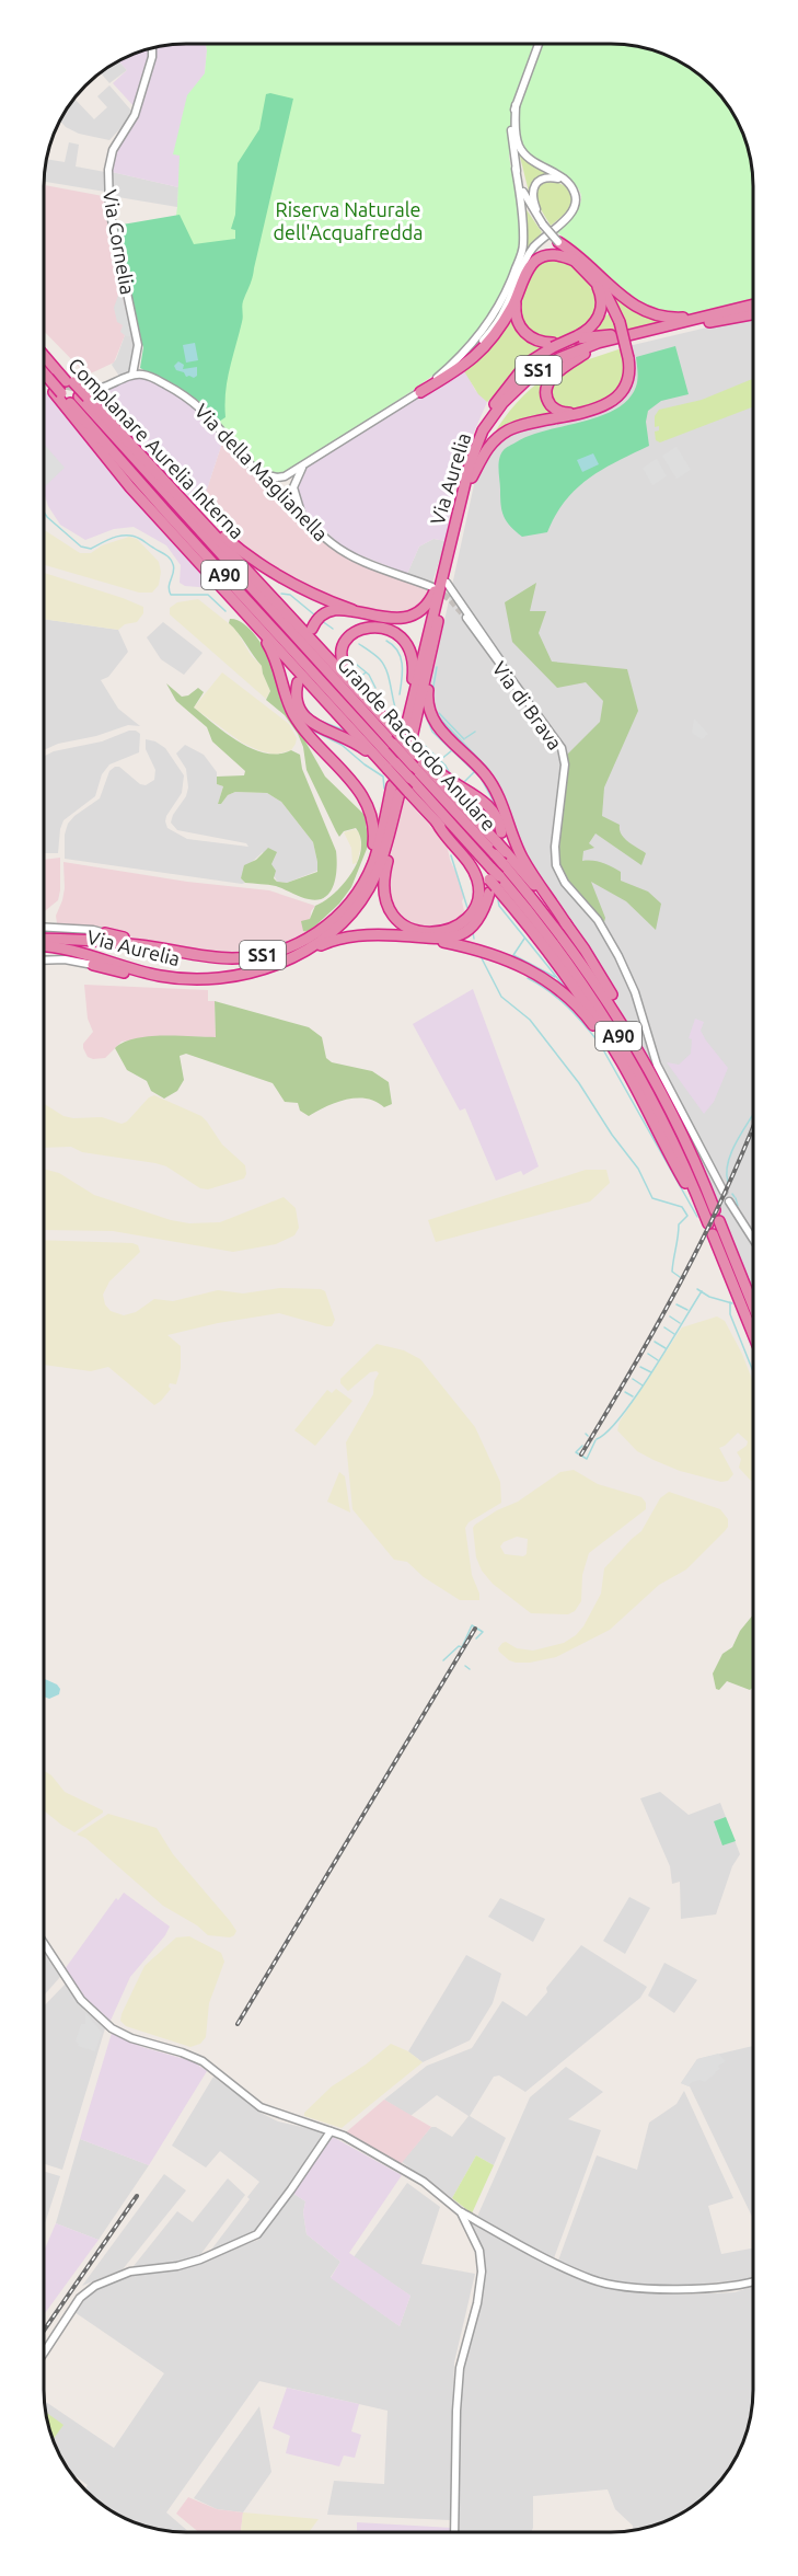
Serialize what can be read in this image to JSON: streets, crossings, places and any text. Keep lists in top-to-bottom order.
{
  "streets": {
    "highway": [
      "SS1",
      "Complanare Aurelia Interna",
      "Via Aurelia",
      "A90",
      "Grande Raccordo Anulare"
    ],
    "street": ["Via Cornelia", "Via della Maglianella", "Via di Brava"]
  },
  "crossings": [
    ["Via Cornelia", "Via della Maglianella"],
    ["Complanare Aurelia Interna", "Via Aurelia"],
    ["Complanare Aurelia Interna", "Grande Raccordo Anulare"],
    ["Via Aurelia", "Via di Brava"]
  ],
  "parks": ["Riserva Naturale dell'Acquafredda"]
}
